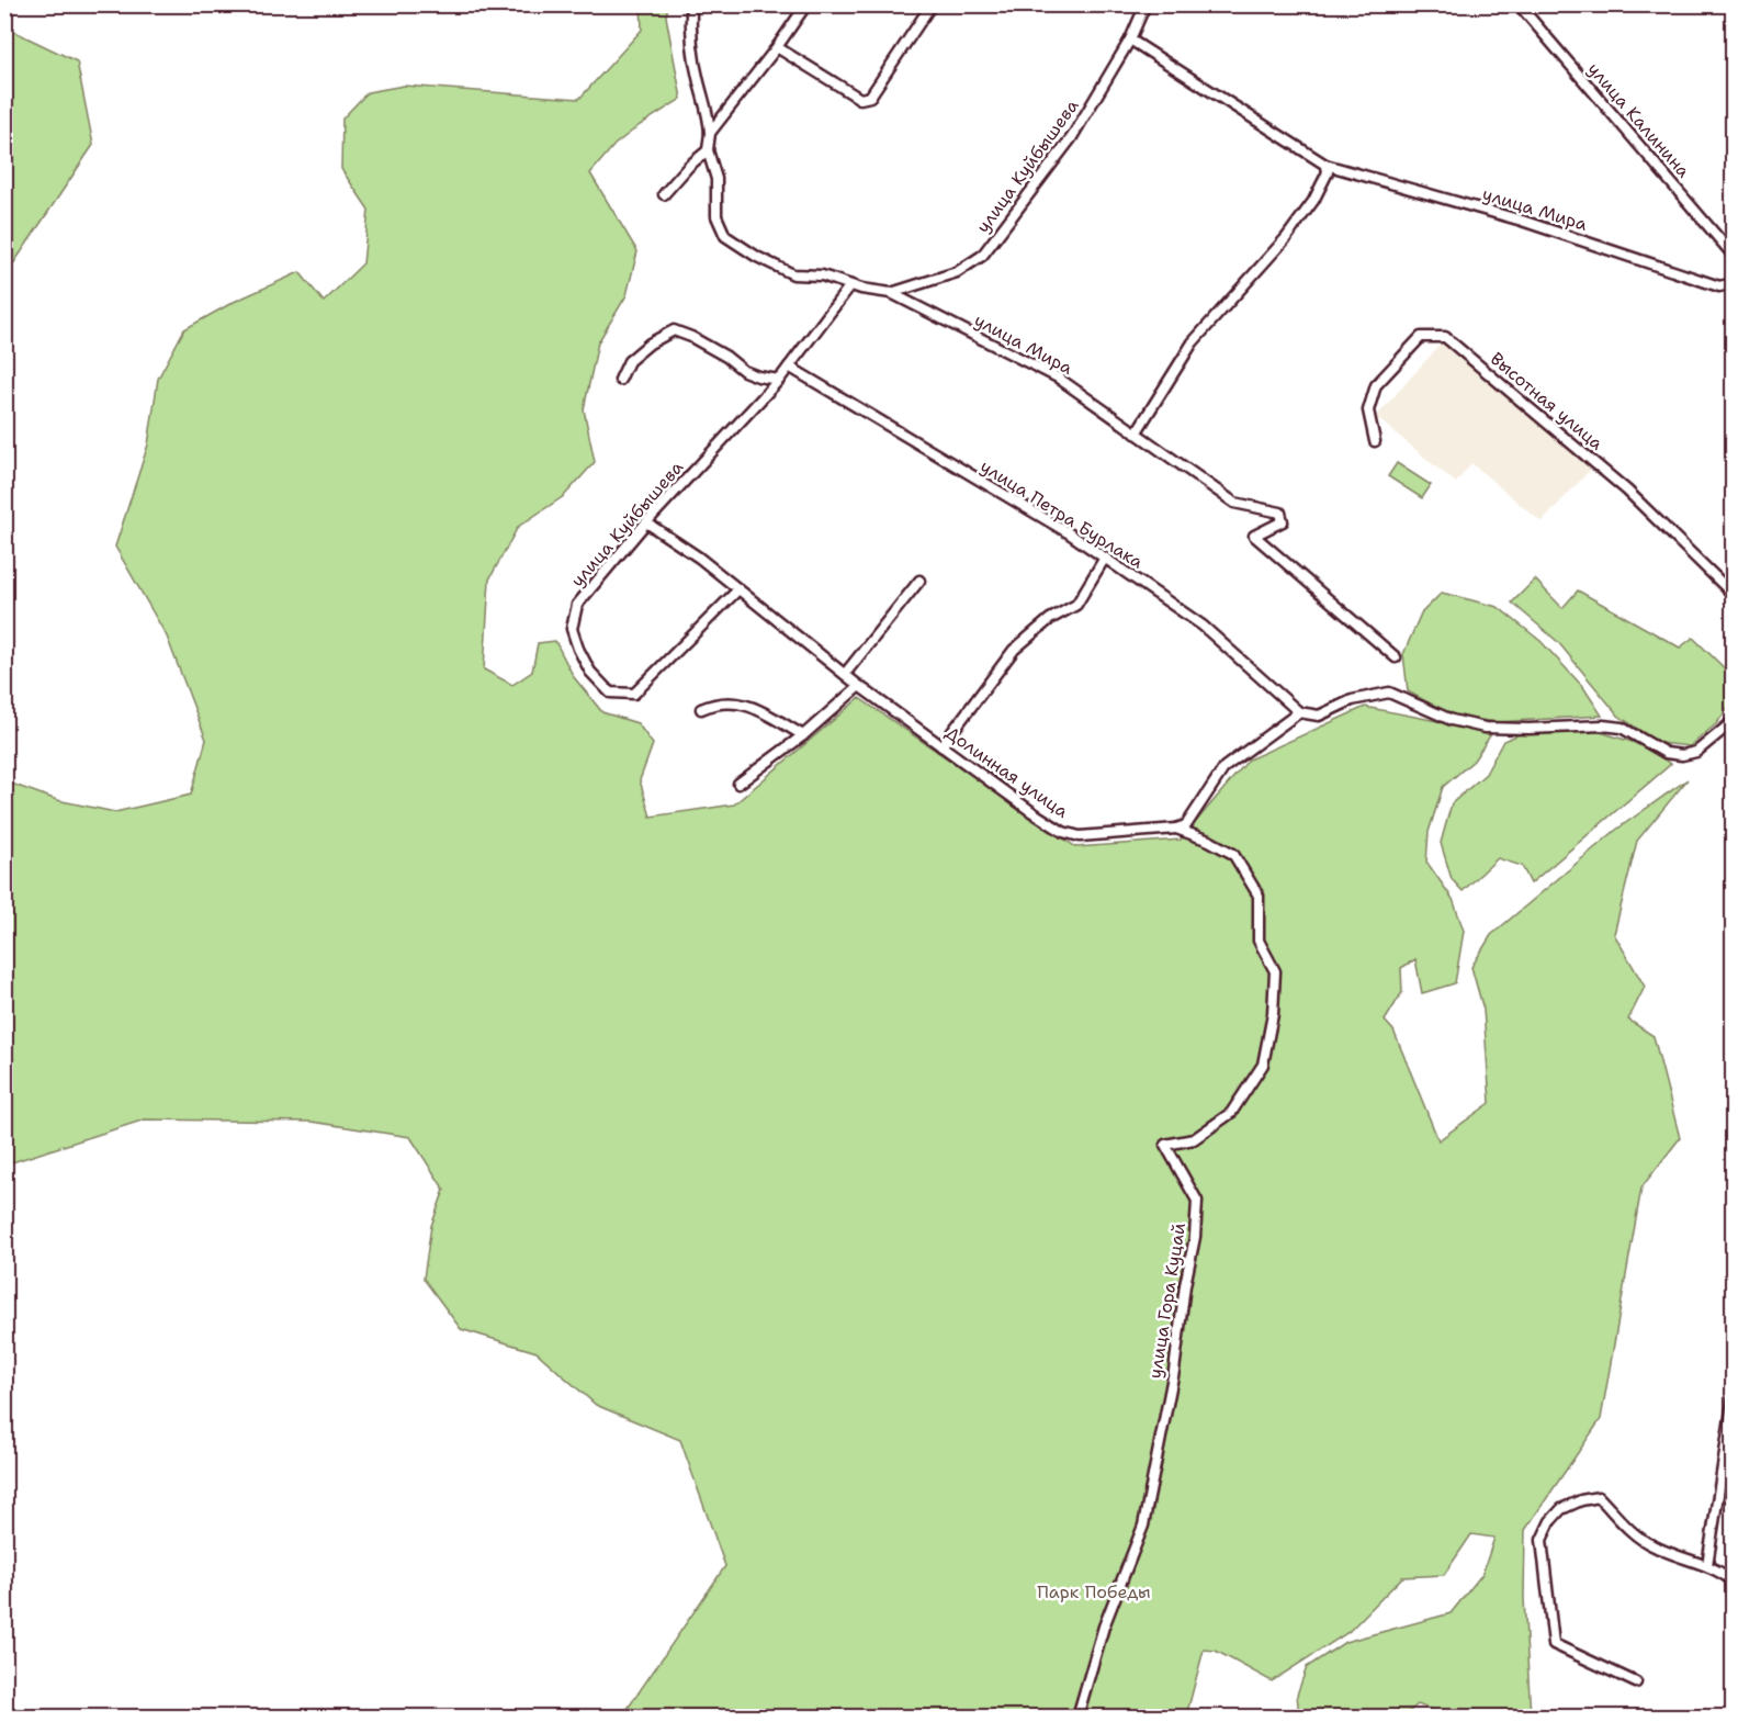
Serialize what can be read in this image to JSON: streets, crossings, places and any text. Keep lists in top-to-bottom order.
{
  "streets": {
    "street": [
      "улица Калинина",
      "улица Куйбышева",
      "улица Мира",
      "Высотная улица",
      "улица Петра Бурлака",
      "Долинная улица",
      "улица Гора Куцай"
    ]
  },
  "crossings": [
    ["улица Куйбышева", "улица Мира"],
    ["улица Куйбышева", "улица Петра Бурлака"],
    ["улица Куйбышева", "Долинная улица"],
    ["Долинная улица", "улица Гора Куцай"]
  ],
  "parks": ["Парк Победы"]
}
